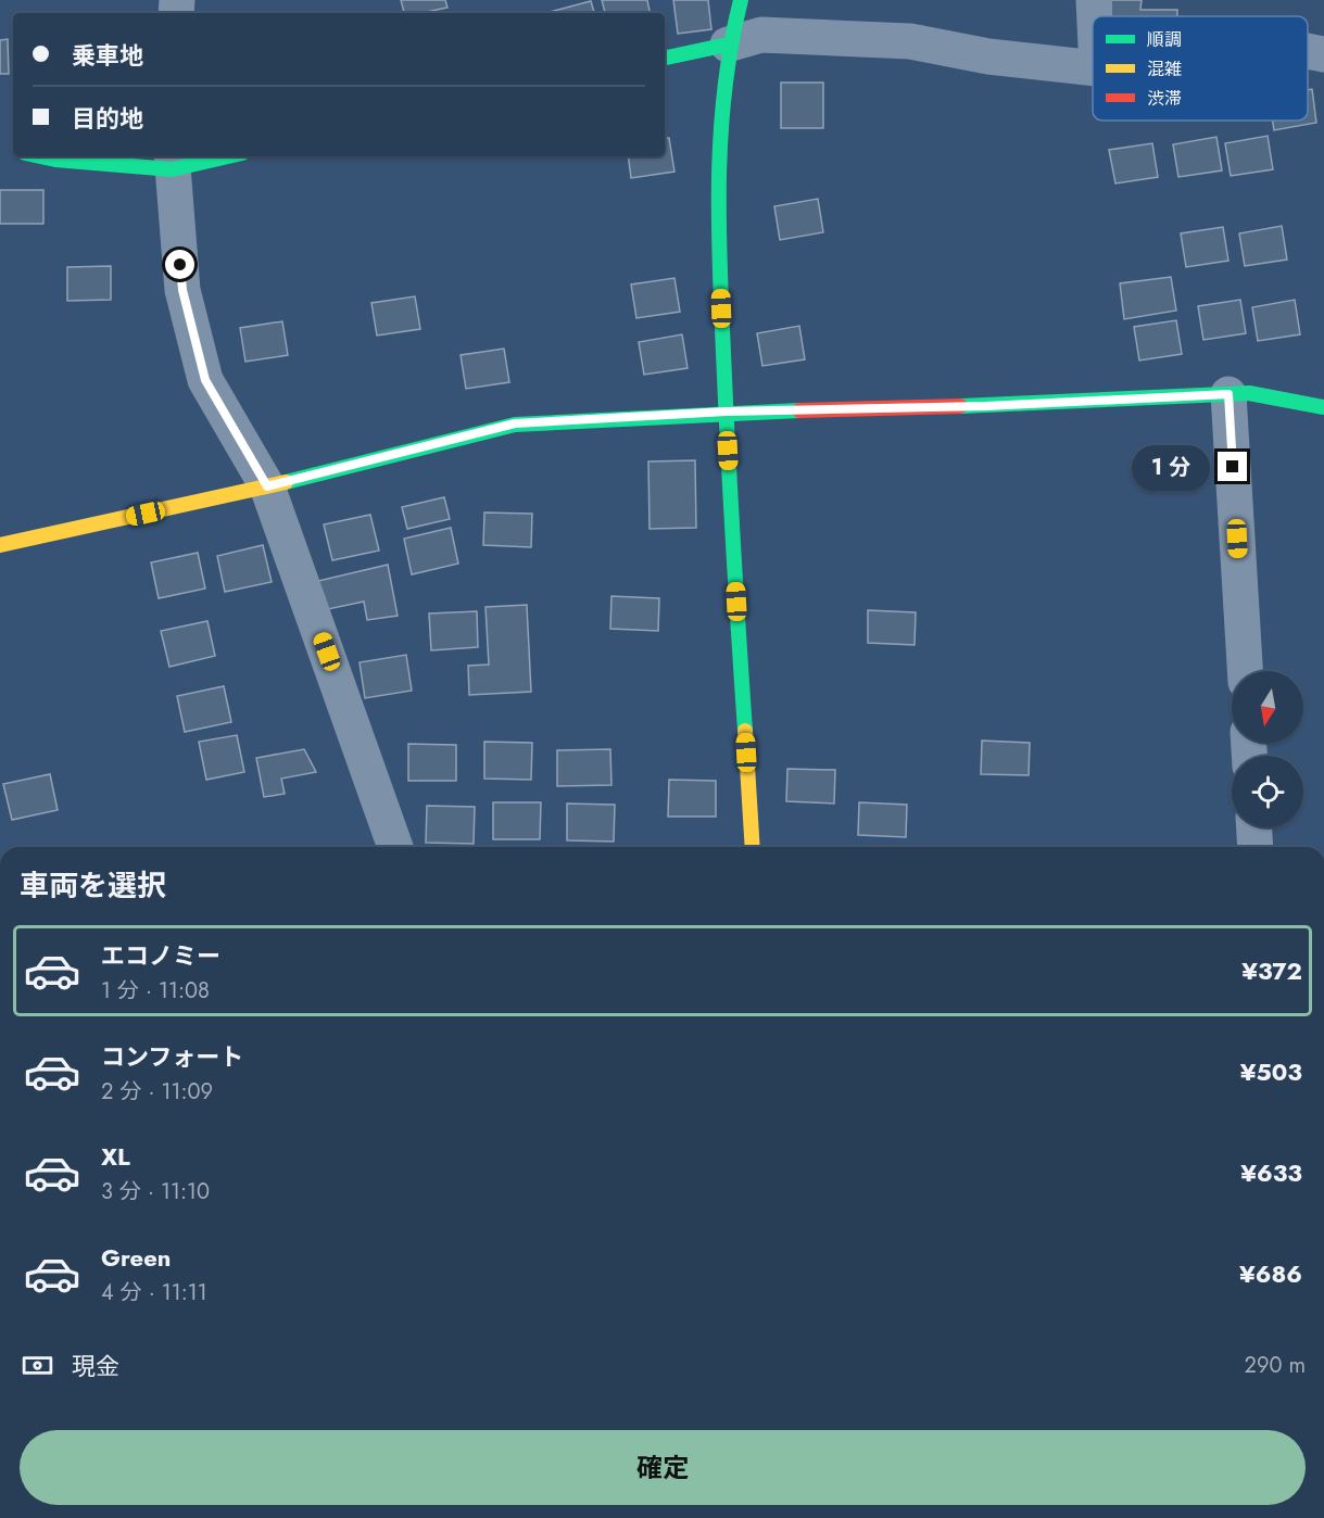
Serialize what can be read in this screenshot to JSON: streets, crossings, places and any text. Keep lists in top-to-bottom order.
{
  "legend": ["順調", "混雑", "渋滞"],
  "north": "bottom",
  "page": {
    "banner": ["乗車地", "目的地"],
    "bubble": "1 分",
    "heading": "車両を選択",
    "list": [
      {
        "name": "エコノミー",
        "note": "1 分 · 11:08",
        "value": "¥372"
      },
      {
        "name": "コンフォート",
        "note": "2 分 · 11:09",
        "value": "¥503"
      },
      {
        "name": "XL",
        "note": "3 分 · 11:10",
        "value": "¥633"
      },
      {
        "name": "Green",
        "note": "4 分 · 11:11",
        "value": "¥686"
      }
    ],
    "pay": ["現金", "290 m"],
    "buttons": "確定"
  }
}
